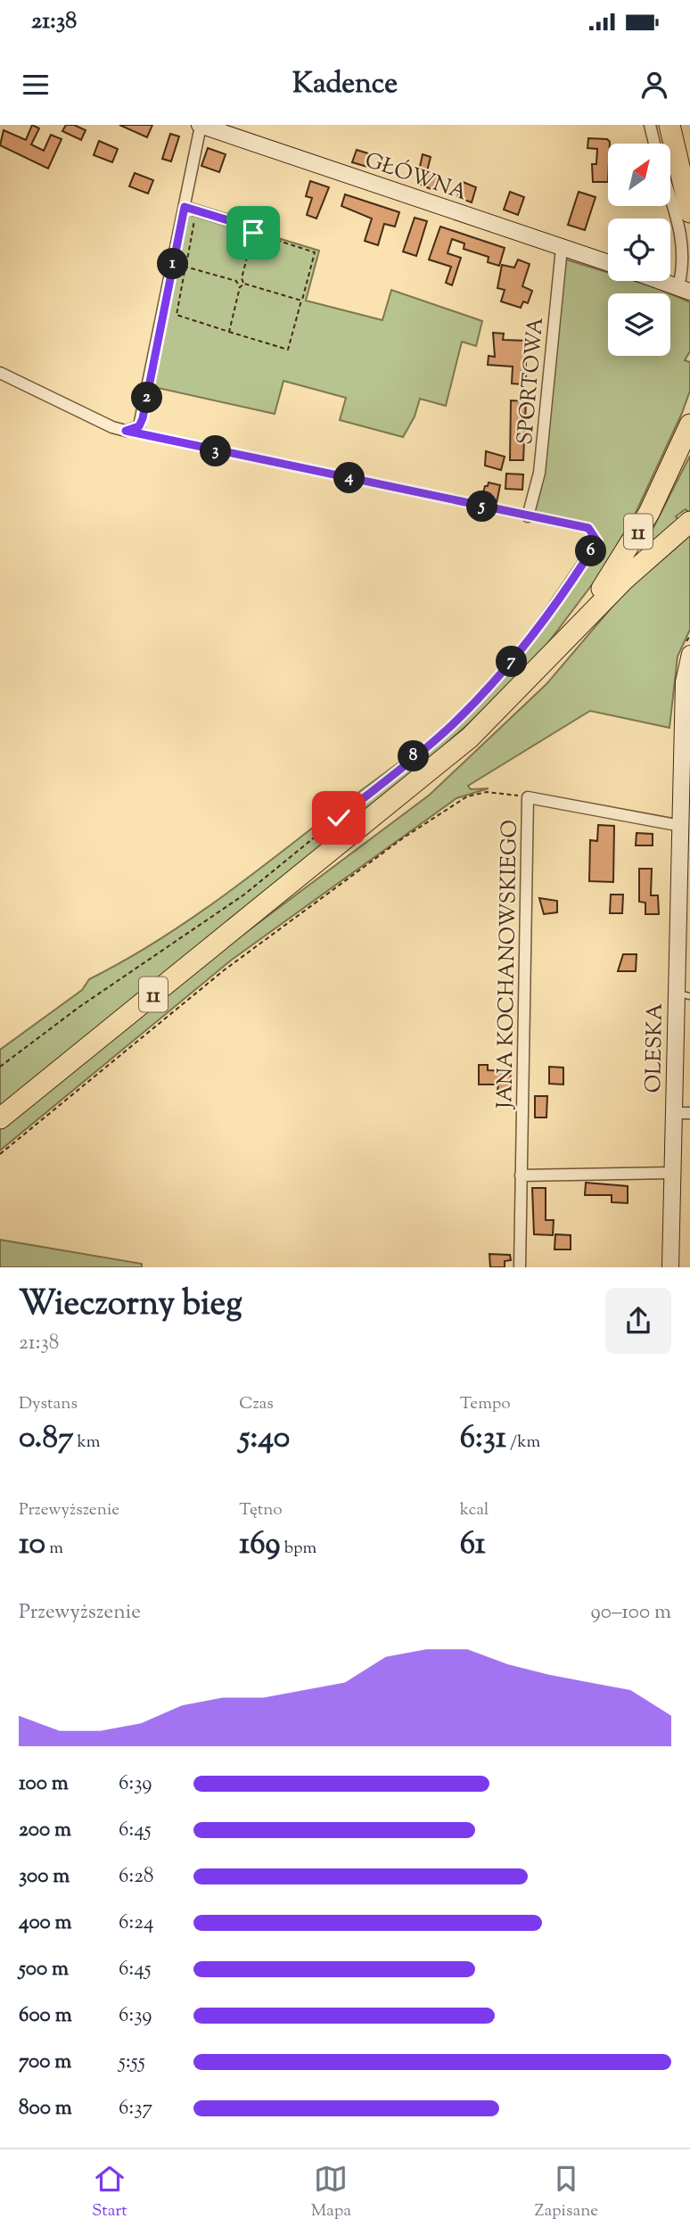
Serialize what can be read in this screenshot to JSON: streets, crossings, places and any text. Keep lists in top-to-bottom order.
{
  "streets": {
    "highway": ["11"],
    "street": [
      "GŁÓWNA",
      "SPORTOWA",
      "JANA KOCHANOWSKIEGO",
      "OLESKA"
    ]
  },
  "crossings": [
    ["GŁÓWNA", "SPORTOWA"],
    ["JANA KOCHANOWSKIEGO", "OLESKA"]
  ],
  "north": "top right",
  "page": {
    "status": "21:38",
    "header": "Kadence",
    "pins": [
      "1",
      "2",
      "3",
      "4",
      "5",
      "6",
      "7",
      "8"
    ],
    "heading": ["Wieczorny bieg", "21:38"],
    "stats": [
      ["Dystans", "0.87 km"],
      ["Czas", "5:40"],
      ["Tempo", "6:31 /km"],
      ["Przewyższenie", "10 m"],
      ["Tętno", "169 bpm"],
      ["kcal", "61"]
    ],
    "chart": ["Przewyższenie", "90–100 m"],
    "list": [
      {
        "name": "100 m",
        "note": "6:39"
      },
      {
        "name": "200 m",
        "note": "6:45"
      },
      {
        "name": "300 m",
        "note": "6:28"
      },
      {
        "name": "400 m",
        "note": "6:24"
      },
      {
        "name": "500 m",
        "note": "6:45"
      },
      {
        "name": "600 m",
        "note": "6:39"
      },
      {
        "name": "700 m",
        "note": "5:55"
      },
      {
        "name": "800 m",
        "note": "6:37"
      }
    ],
    "tabs": ["Start", "Mapa", "Zapisane"]
  }
}
